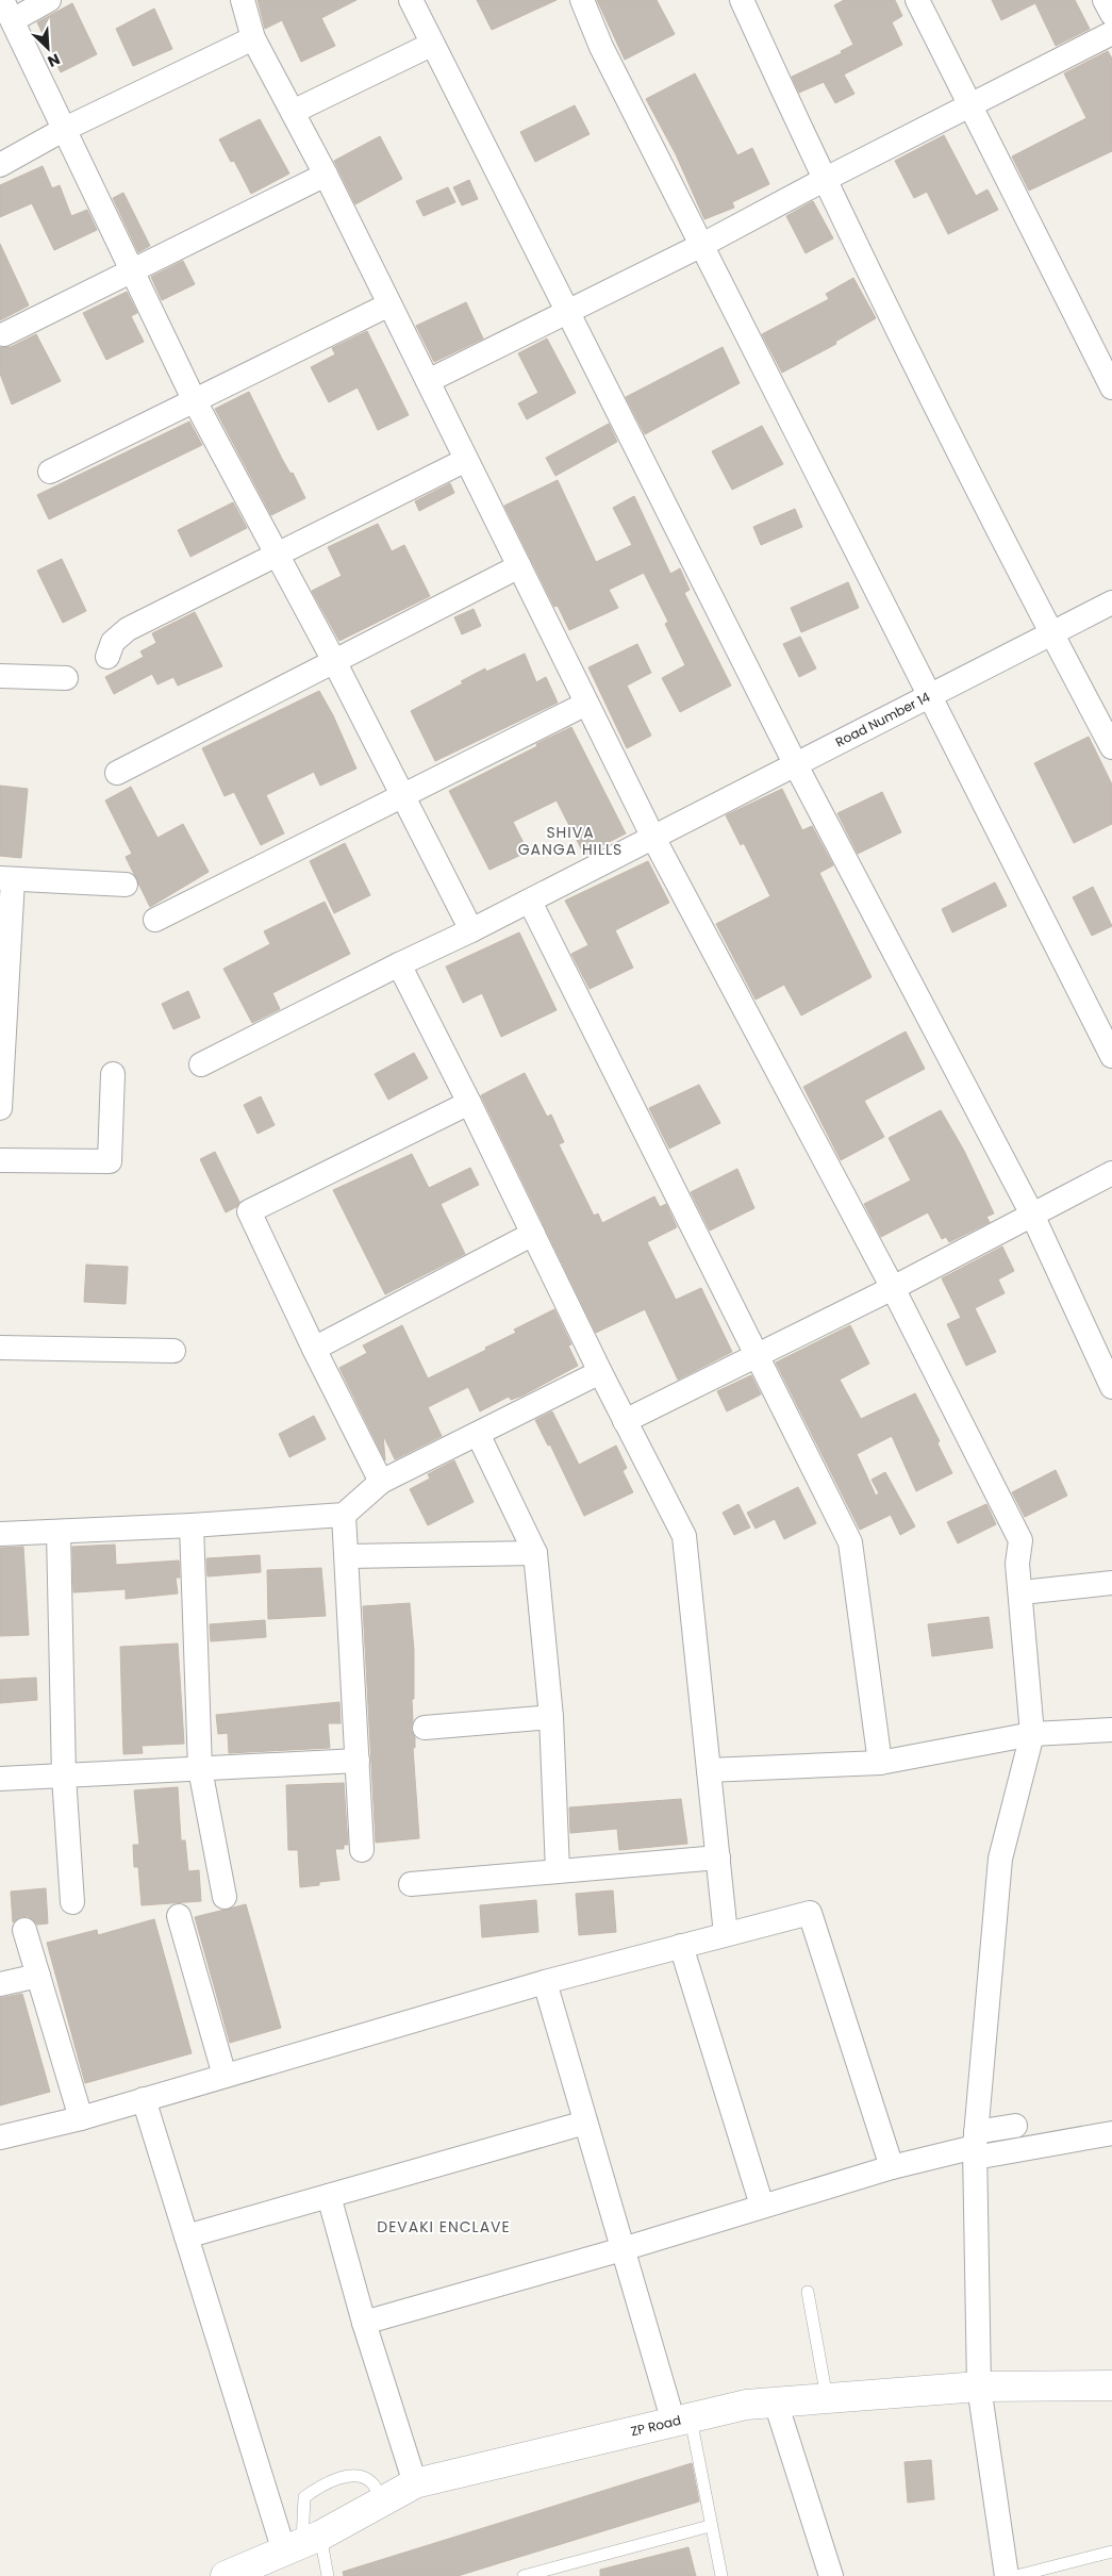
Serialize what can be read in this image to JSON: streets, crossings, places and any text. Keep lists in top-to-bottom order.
{
  "streets": {
    "street": ["Road Number 14", "ZP Road"]
  },
  "districts": ["SHIVA GANGA HILLS", "DEVAKI ENCLAVE"],
  "north": "bottom right"
}
